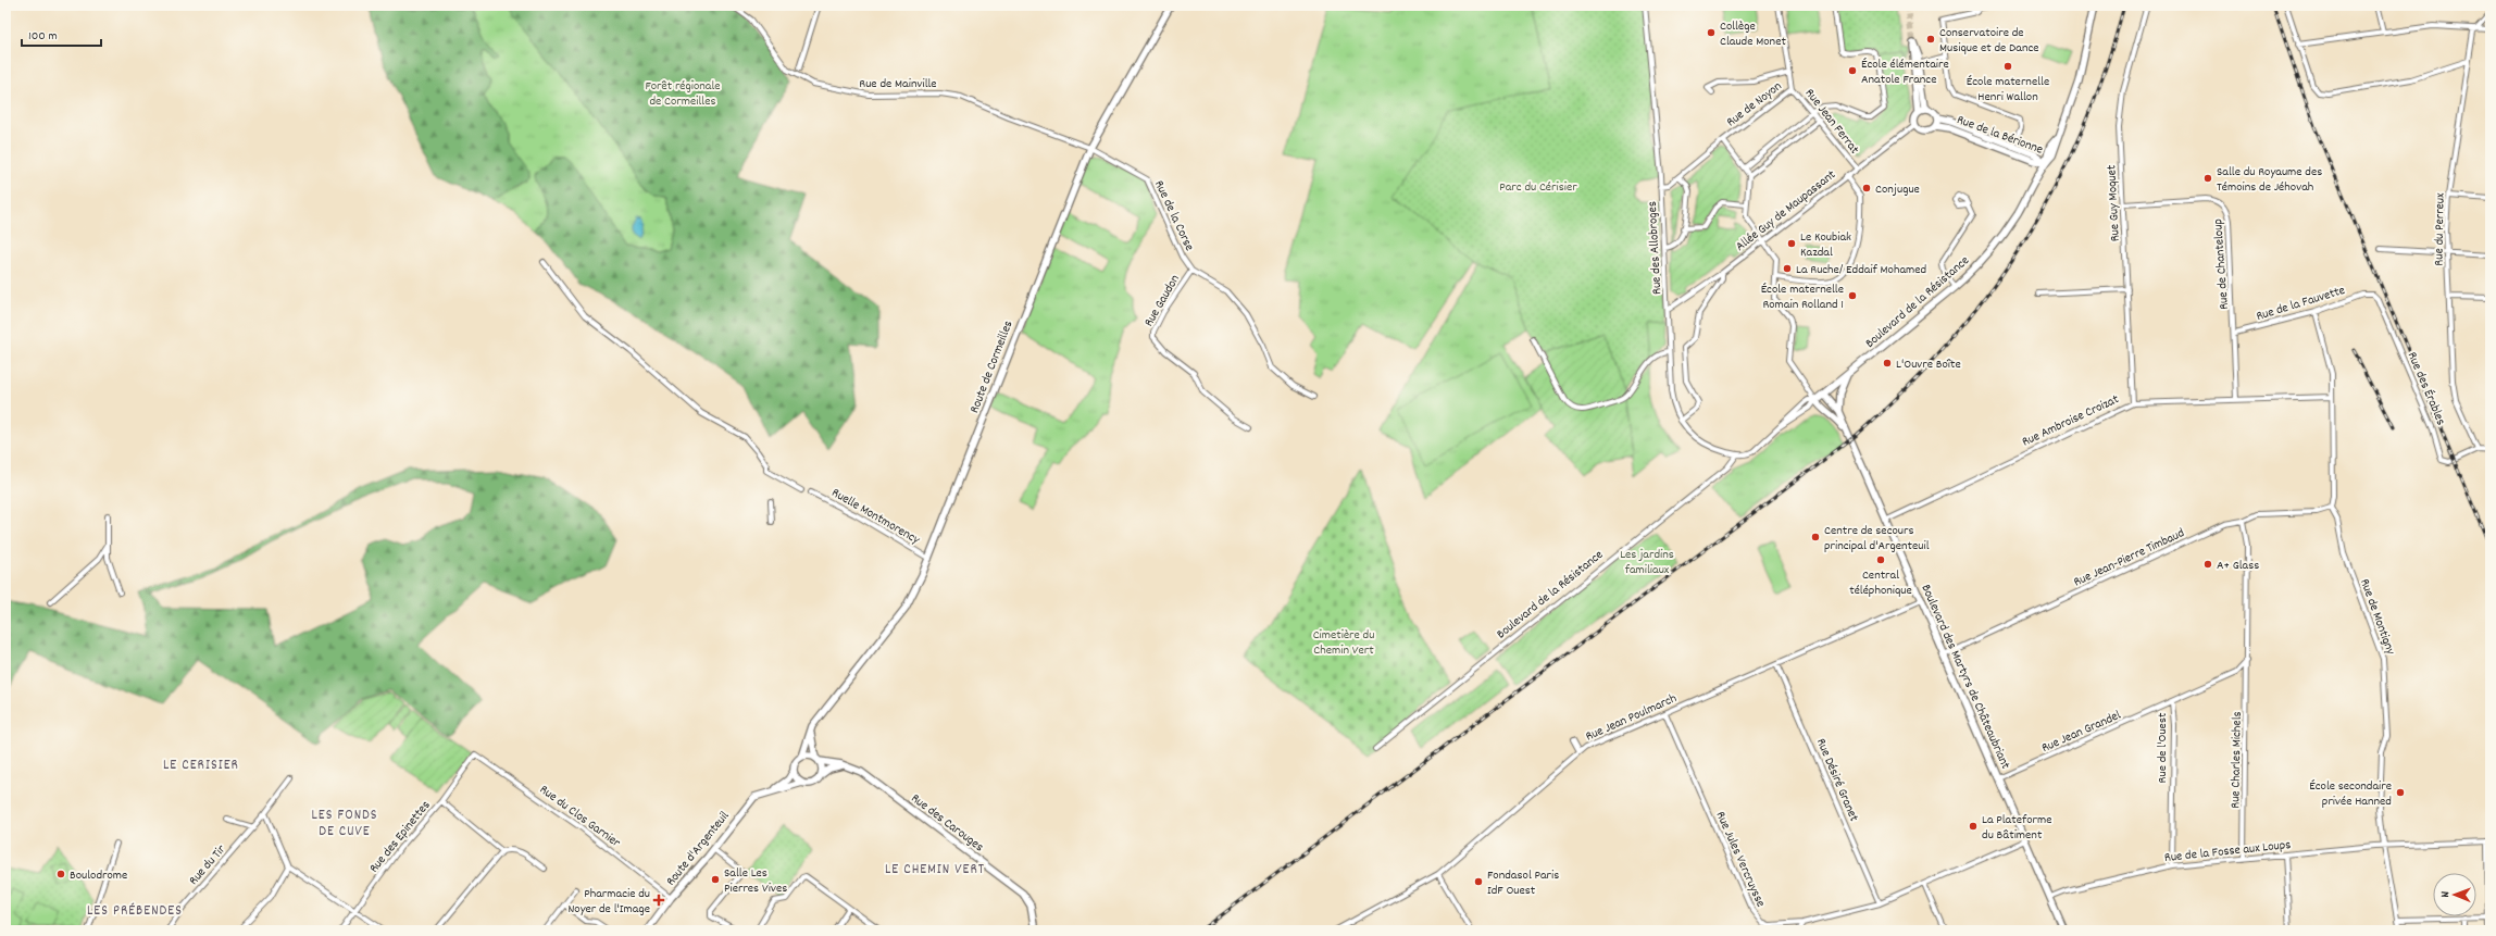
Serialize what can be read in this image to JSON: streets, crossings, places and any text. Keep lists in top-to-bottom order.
{
  "streets": {
    "main road": [
      "Rue de la Bérionne",
      "Boulevard de la Résistance",
      "Route de Cormeilles",
      "Boulevard des Martyrs de Châteaubriant",
      "Rue des Carouges",
      "Route d'Argenteuil"
    ],
    "street": [
      "Rue de Mainville",
      "Rue de Noyon",
      "Rue Jean Ferrat",
      "Rue Guy Moquet",
      "Allée Guy de Maupassant",
      "Rue de la Corse",
      "Rue du Perreux",
      "Rue des Allobroges",
      "Rue de Chanteloup",
      "Rue Gaudon",
      "Rue de la Fauvette",
      "Rue des Érables",
      "Rue Ambroise Croizat",
      "Ruelle Montmorency",
      "Rue Jean-Pierre Timbaud",
      "Rue de Montigny",
      "Rue Jean Poulmarch",
      "Rue Jean Grandel",
      "Rue de l'Ouest",
      "Rue Charles Michels",
      "Rue Désiré Granet",
      "Rue du Clos Garnier",
      "Rue des Epinettes",
      "Rue de la Fosse aux Loups",
      "Rue Jules Vercruysse",
      "Rue du Tir"
    ]
  },
  "crossings": [
    ["Rue de Mainville", "Rue de la Corse"],
    ["Rue de Mainville", "Route de Cormeilles"],
    ["Rue de Noyon", "Rue Jean Ferrat"],
    ["Rue de Noyon", "Rue des Allobroges"],
    ["Rue Jean Ferrat", "Allée Guy de Maupassant"],
    ["Rue de la Bérionne", "Allée Guy de Maupassant"],
    ["Rue de la Bérionne", "Boulevard de la Résistance"],
    ["Rue Guy Moquet", "Rue de Chanteloup"],
    ["Rue Guy Moquet", "Rue Ambroise Croizat"],
    ["Allée Guy de Maupassant", "Rue des Allobroges"],
    ["Rue de la Corse", "Rue Gaudon"],
    ["Rue de la Corse", "Route de Cormeilles"],
    ["Rue du Perreux", "Rue des Érables"],
    ["Rue des Allobroges", "Boulevard de la Résistance"],
    ["Rue de Chanteloup", "Rue de la Fauvette"],
    ["Rue de Chanteloup", "Rue Ambroise Croizat"],
    ["Boulevard de la Résistance", "Boulevard des Martyrs de Châteaubriant"],
    ["Rue de la Fauvette", "Rue des Érables"],
    ["Rue de la Fauvette", "Rue de Montigny"],
    ["Route de Cormeilles", "Ruelle Montmorency"],
    ["Rue Ambroise Croizat", "Rue de Montigny"],
    ["Rue Ambroise Croizat", "Boulevard des Martyrs de Châteaubriant"],
    ["Rue Jean-Pierre Timbaud", "Rue de Montigny"],
    ["Rue Jean-Pierre Timbaud", "Boulevard des Martyrs de Châteaubriant"],
    ["Rue de Montigny", "Rue de la Fosse aux Loups"],
    ["Boulevard des Martyrs de Châteaubriant", "Rue Jean Poulmarch"],
    ["Boulevard des Martyrs de Châteaubriant", "Rue Jean Grandel"],
    ["Boulevard des Martyrs de Châteaubriant", "Rue de la Fosse aux Loups"],
    ["Boulevard des Martyrs de Châteaubriant", "Rue Jules Vercruysse"],
    ["Rue Jean Poulmarch", "Rue Désiré Granet"],
    ["Rue Jean Poulmarch", "Rue Jules Vercruysse"],
    ["Rue Jean Grandel", "Rue de l'Ouest"],
    ["Rue de l'Ouest", "Rue Charles Michels"],
    ["Rue de l'Ouest", "Rue de la Fosse aux Loups"],
    ["Rue Charles Michels", "Rue de la Fosse aux Loups"],
    ["Rue Désiré Granet", "Rue Jules Vercruysse"],
    ["Rue du Clos Garnier", "Rue des Epinettes"],
    ["Rue du Clos Garnier", "Route d'Argenteuil"],
    ["Rue des Carouges", "Route d'Argenteuil"]
  ],
  "districts": [
    "LE CERISIER",
    "LES FONDS DE CUVE",
    "LE CHEMIN VERT",
    "LES PRÉBENDES"
  ],
  "parks": [
    "Forêt régionale de Cormeilles",
    "Parc du Cérisier",
    "Les jardins familiaux",
    "Cimetière du Chemin Vert"
  ],
  "places": {
    "other": [
      "Collège Claude Monet",
      "Conservatoire de Musique et de Dance",
      "École maternelle Henri Wallon",
      "École élémentaire Anatole France",
      "Salle du Royaume des Témoins de Jéhovah",
      "Conjugue",
      "Le Koubiak Kazdal",
      "La Ruche/ Eddaif Mohamed",
      "École maternelle Romain Rolland 1",
      "L'Ouvre Boîte",
      "Centre de secours principal d'Argenteuil",
      "Central téléphonique",
      "A+ Glass",
      "École secondaire privée Hanned",
      "La Plateforme du Bâtiment",
      "Boulodrome",
      "Salle Les Pierres Vives",
      "Fondasol Paris IdF Ouest"
    ],
    "health": ["Pharmacie du Noyer de l'Image"]
  },
  "scale_bar": "100 m",
  "north": "left"
}
